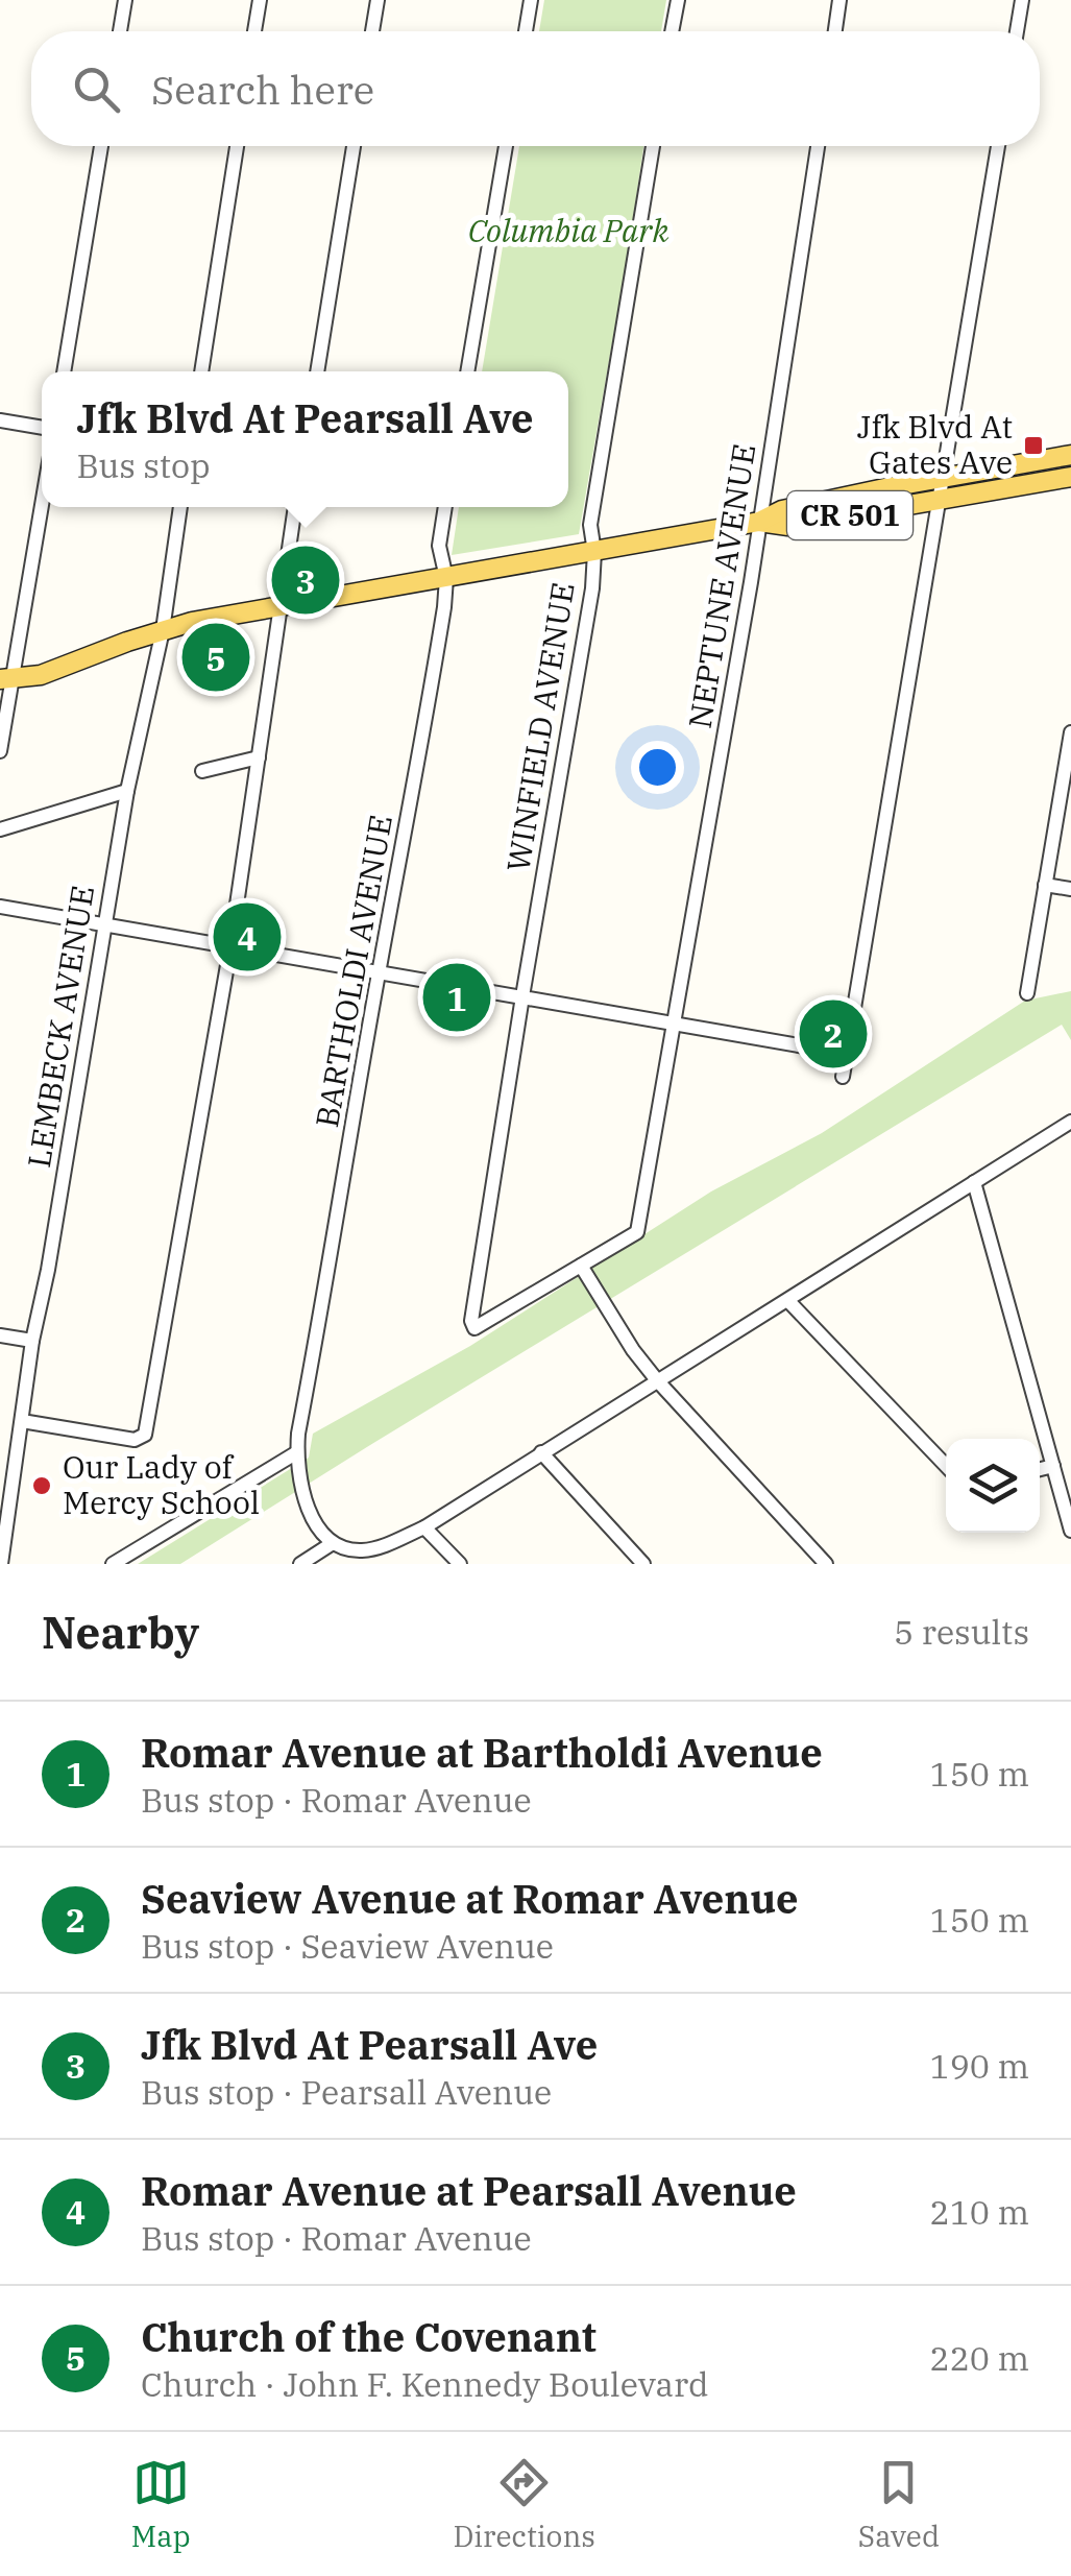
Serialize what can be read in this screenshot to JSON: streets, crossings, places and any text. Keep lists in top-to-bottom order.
{
  "streets": {
    "main road": ["CR 501"],
    "street": [
      "NEPTUNE AVENUE",
      "WINFIELD AVENUE",
      "BARTHOLDI AVENUE",
      "LEMBECK AVENUE"
    ]
  },
  "crossings": [
    ["CR 501", "NEPTUNE AVENUE"],
    ["CR 501", "WINFIELD AVENUE"],
    ["CR 501", "BARTHOLDI AVENUE"],
    ["CR 501", "LEMBECK AVENUE"],
    ["NEPTUNE AVENUE", "WINFIELD AVENUE"]
  ],
  "parks": ["Columbia Park"],
  "places": {
    "transit": ["Jfk Blvd At Gates Ave"],
    "other": ["Our Lady of Mercy School"]
  },
  "page": {
    "search": "Search here",
    "popup": ["Jfk Blvd At Pearsall Ave", "Bus stop"],
    "pins": [
      "3",
      "5",
      "4",
      "1",
      "2"
    ],
    "heading": ["Nearby", "5 results"],
    "list": [
      {
        "mark": "1",
        "name": "Romar Avenue at Bartholdi Avenue",
        "note": "Bus stop · Romar Avenue",
        "value": "150 m"
      },
      {
        "mark": "2",
        "name": "Seaview Avenue at Romar Avenue",
        "note": "Bus stop · Seaview Avenue",
        "value": "150 m"
      },
      {
        "mark": "3",
        "name": "Jfk Blvd At Pearsall Ave",
        "note": "Bus stop · Pearsall Avenue",
        "value": "190 m"
      },
      {
        "mark": "4",
        "name": "Romar Avenue at Pearsall Avenue",
        "note": "Bus stop · Romar Avenue",
        "value": "210 m"
      },
      {
        "mark": "5",
        "name": "Church of the Covenant",
        "note": "Church · John F. Kennedy Boulevard",
        "value": "220 m"
      }
    ],
    "nav": ["Map", "Directions", "Saved"]
  }
}
